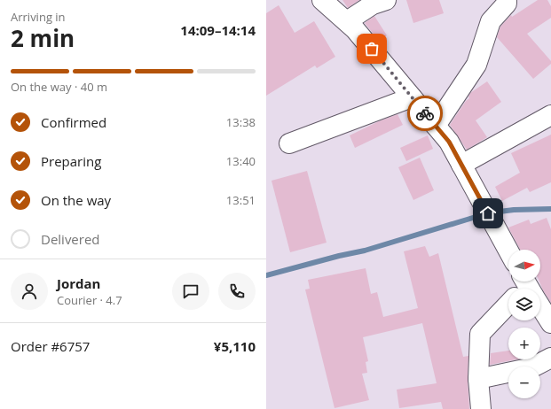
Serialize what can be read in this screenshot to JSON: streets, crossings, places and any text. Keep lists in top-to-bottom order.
{
  "north": "right",
  "page": {
    "heading": ["2 min", "Arriving in", "14:09–14:14"],
    "panel": [
      "Jordan",
      "Courier · 4.7",
      "Order #6757",
      "¥5,110"
    ],
    "bar": "On the way · 40 m",
    "list": [
      ["Confirmed", "13:38"],
      ["Preparing", "13:40"],
      ["On the way", "13:51"],
      "Delivered"
    ],
    "map_buttons": ["+", "−"]
  }
}
